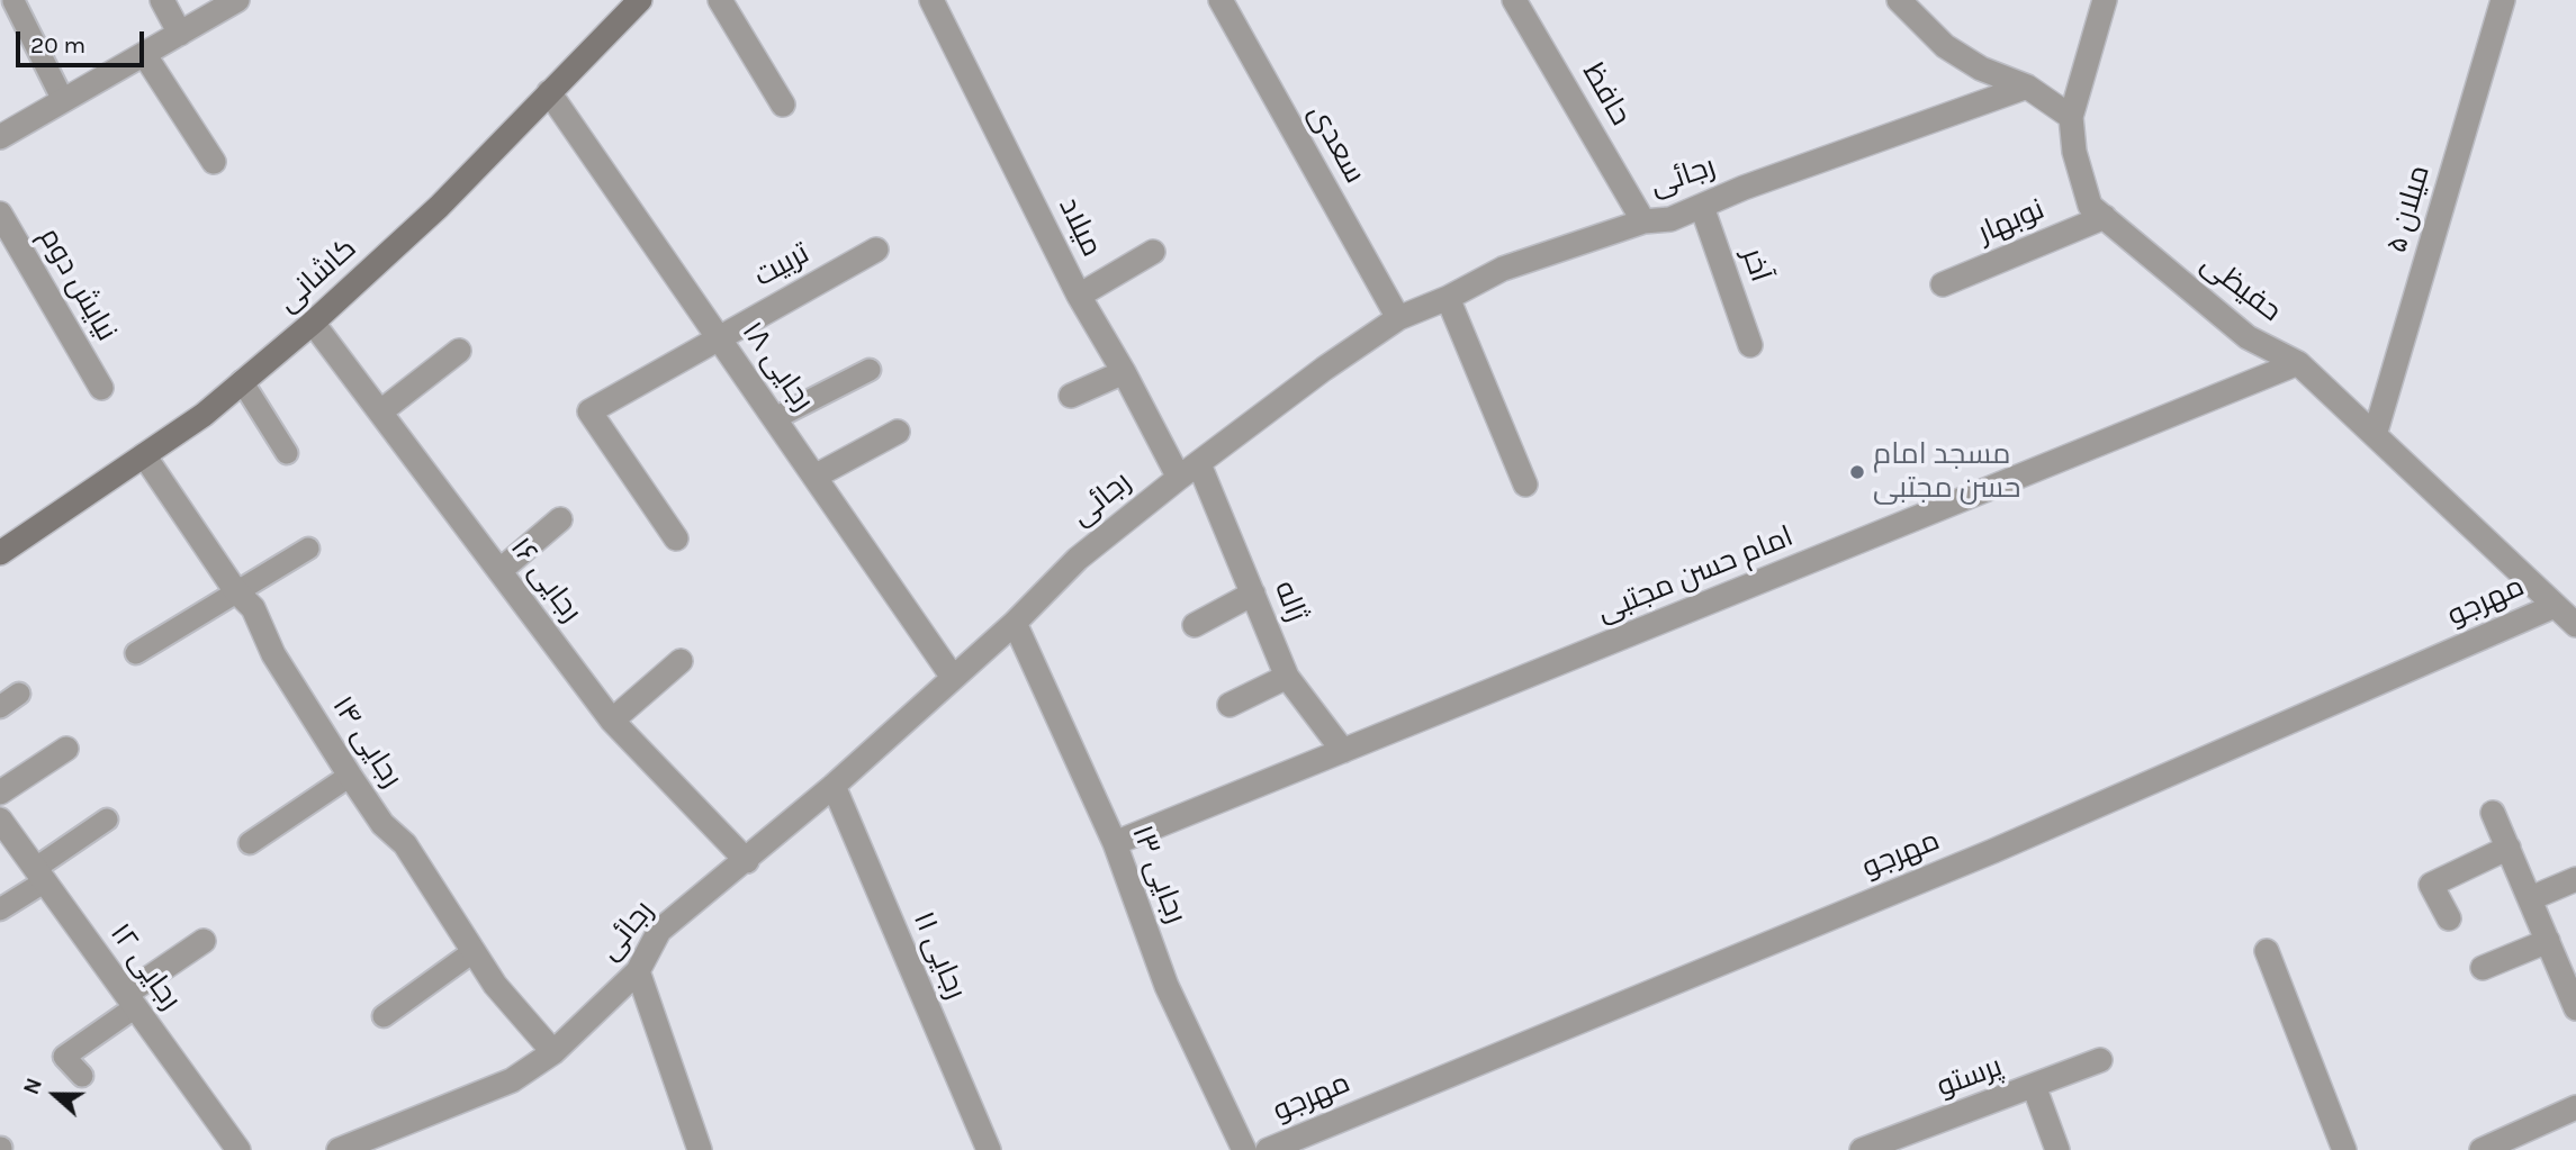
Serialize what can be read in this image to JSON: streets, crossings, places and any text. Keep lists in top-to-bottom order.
{
  "streets": {
    "street": [
      "حافظ",
      "سعدی",
      "رجائی",
      "میلان ۵",
      "نوبهار",
      "میلاد",
      "تربیت",
      "آخر",
      "کاشانی",
      "نیایش دوم",
      "حفیظی",
      "رجایی ۱۸",
      "امام حسن مجتبی",
      "رجایی ۱۶",
      "ژاله",
      "مهرجو",
      "رجایی ۱۴",
      "رجایی ۱۳",
      "رجایی ۱۱",
      "رجایی ۱۲",
      "پرستو"
    ]
  },
  "crossings": [
    ["حافظ", "رجائی"],
    ["سعدی", "رجائی"],
    ["رجائی", "میلاد"],
    ["رجائی", "آخر"],
    ["رجائی", "رجایی ۱۸"],
    ["رجائی", "رجایی ۱۶"],
    ["رجائی", "ژاله"],
    ["رجائی", "رجایی ۱۴"],
    ["رجائی", "رجایی ۱۳"],
    ["رجائی", "رجایی ۱۱"],
    ["میلان ۵", "حفیظی"],
    ["نوبهار", "حفیظی"],
    ["تربیت", "رجایی ۱۸"],
    ["کاشانی", "رجایی ۱۸"],
    ["کاشانی", "رجایی ۱۶"],
    ["کاشانی", "رجایی ۱۴"],
    ["حفیظی", "امام حسن مجتبی"],
    ["حفیظی", "مهرجو"],
    ["امام حسن مجتبی", "ژاله"],
    ["امام حسن مجتبی", "رجایی ۱۳"]
  ],
  "places": ["مسجد امام حسن مجتبی"],
  "scale_bar": "20 m",
  "north": "left"
}
